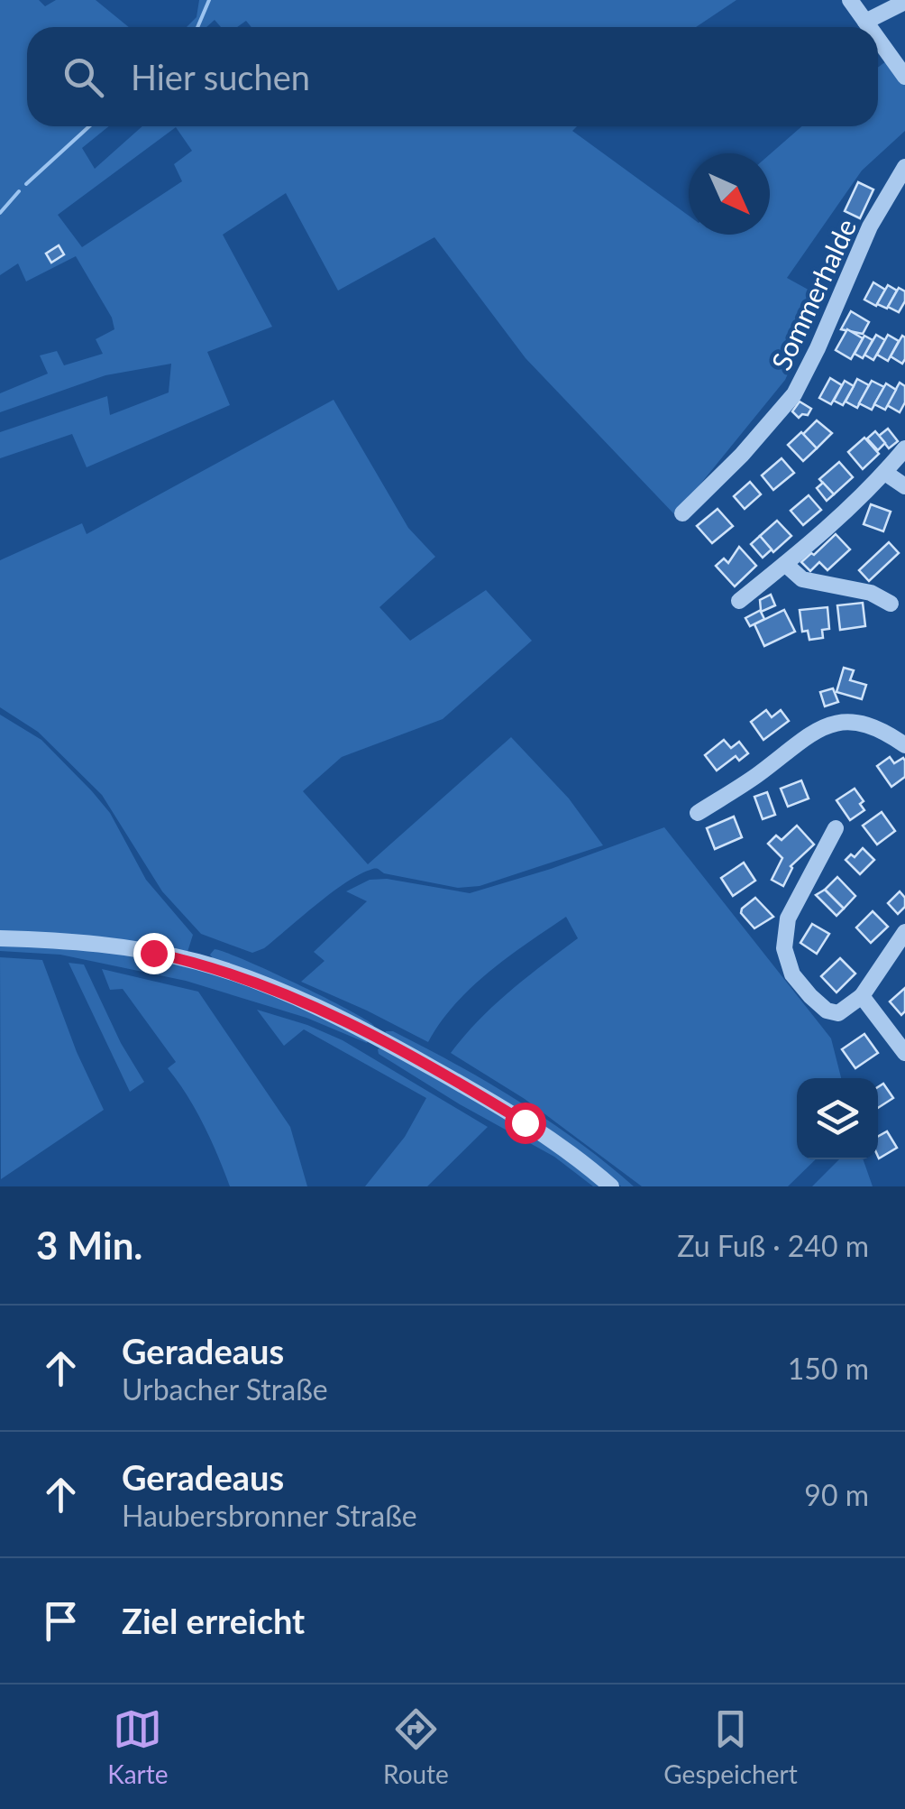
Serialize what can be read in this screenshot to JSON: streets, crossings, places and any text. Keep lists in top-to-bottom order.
{
  "streets": {
    "street": ["Sommerhalde"]
  },
  "north": "bottom right",
  "page": {
    "search": "Hier suchen",
    "heading": ["3 Min.", "Zu Fuß · 240 m"],
    "list": [
      ["Geradeaus", "Urbacher Straße", "150 m"],
      ["Geradeaus", "Haubersbronner Straße", "90 m"],
      "Ziel erreicht"
    ],
    "nav": ["Karte", "Route", "Gespeichert"]
  }
}
